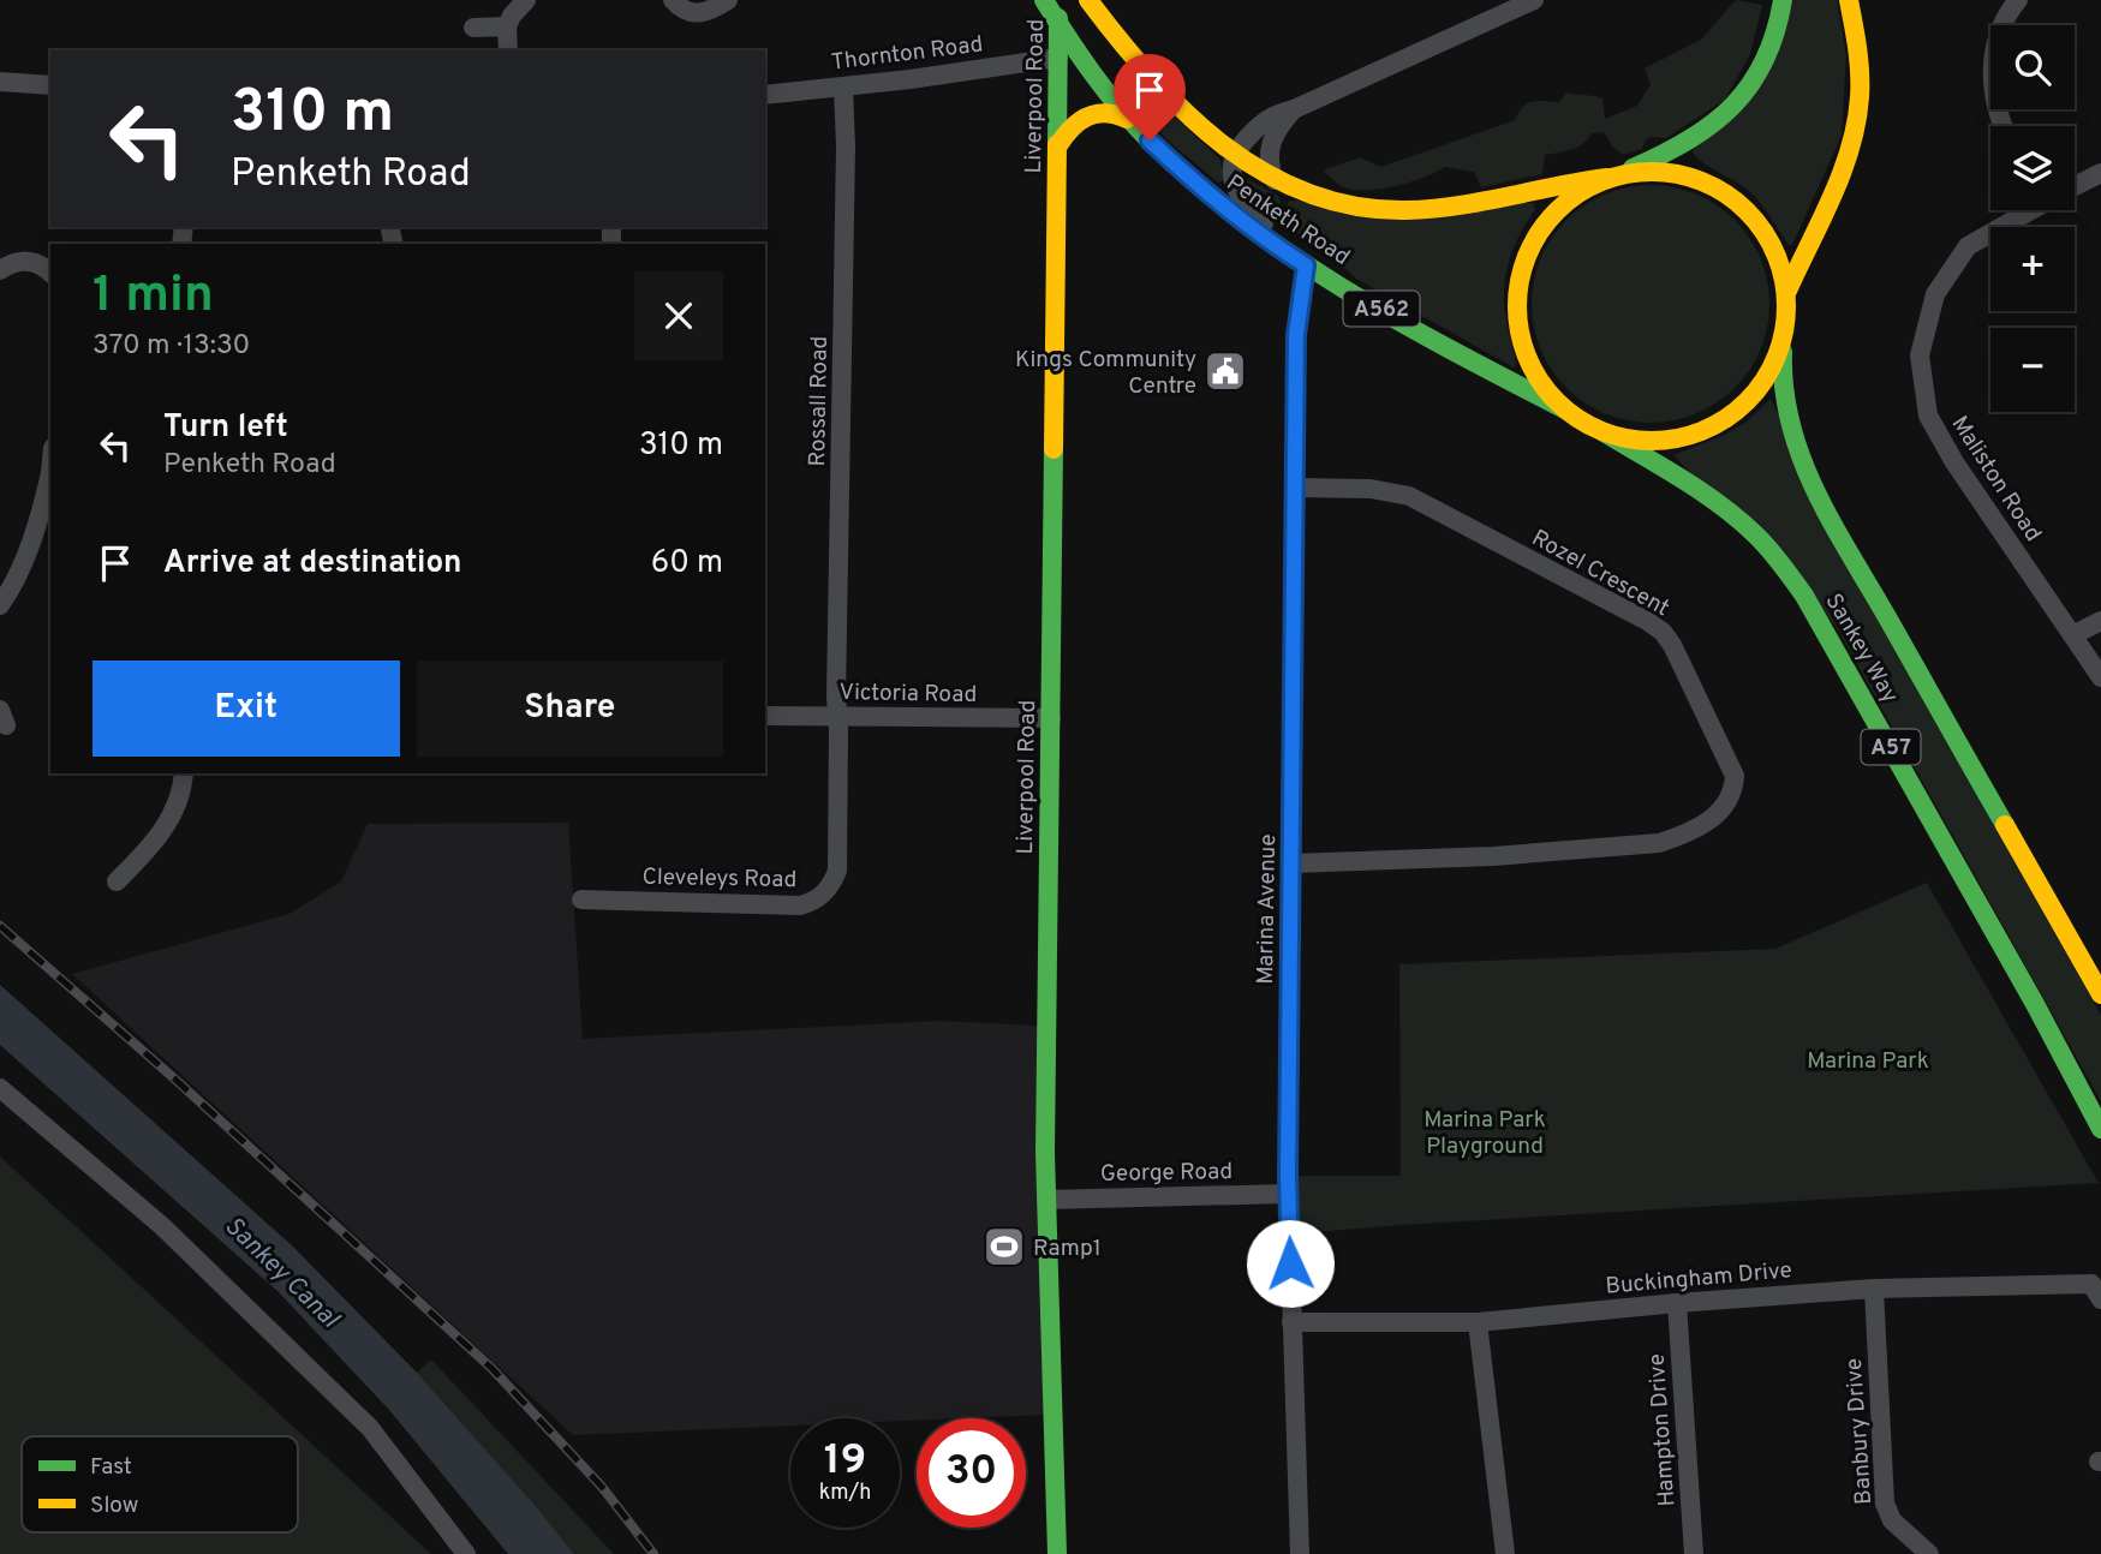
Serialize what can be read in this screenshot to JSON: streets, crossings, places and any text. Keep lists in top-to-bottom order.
{
  "streets": {
    "main road": [
      "Liverpool Road",
      "Penketh Road",
      "A562",
      "Sankey Way",
      "A57"
    ],
    "street": [
      "Thornton Road",
      "Rossall Road",
      "Maliston Road",
      "Rozel Crescent",
      "Victoria Road",
      "Cleveleys Road",
      "Marina Avenue",
      "George Road",
      "Buckingham Drive",
      "Hampton Drive",
      "Banbury Drive"
    ]
  },
  "crossings": [
    ["Thornton Road", "Liverpool Road"],
    ["Thornton Road", "Rossall Road"],
    ["Liverpool Road", "Penketh Road"],
    ["Liverpool Road", "Victoria Road"],
    ["Liverpool Road", "George Road"],
    ["Penketh Road", "Sankey Way"],
    ["Penketh Road", "A57"],
    ["Penketh Road", "Marina Avenue"],
    ["Rossall Road", "Victoria Road"],
    ["Rossall Road", "Cleveleys Road"],
    ["Rozel Crescent", "Marina Avenue"],
    ["Sankey Way", "A57"],
    ["Victoria Road", "Cleveleys Road"],
    ["Marina Avenue", "George Road"],
    ["Marina Avenue", "Buckingham Drive"],
    ["Buckingham Drive", "Hampton Drive"],
    ["Buckingham Drive", "Banbury Drive"]
  ],
  "water": ["Sankey Canal"],
  "parks": ["Marina Park", "Marina Park Playground"],
  "places": {
    "public building": ["Kings Community Centre"],
    "sports": ["Ramp1"]
  },
  "legend": ["Fast", "Slow"],
  "page": {
    "map_buttons": ["+", "−"],
    "turn": ["310 m", "Penketh Road"],
    "heading": ["1 min", "370 m · 13:30"],
    "list": [
      {
        "name": "Turn left",
        "note": "Penketh Road",
        "value": "310 m"
      },
      {
        "name": "Arrive at destination",
        "value": "60 m"
      }
    ],
    "buttons": ["Exit", "Share"],
    "speed": "19 km/h",
    "limit": "30"
  }
}
